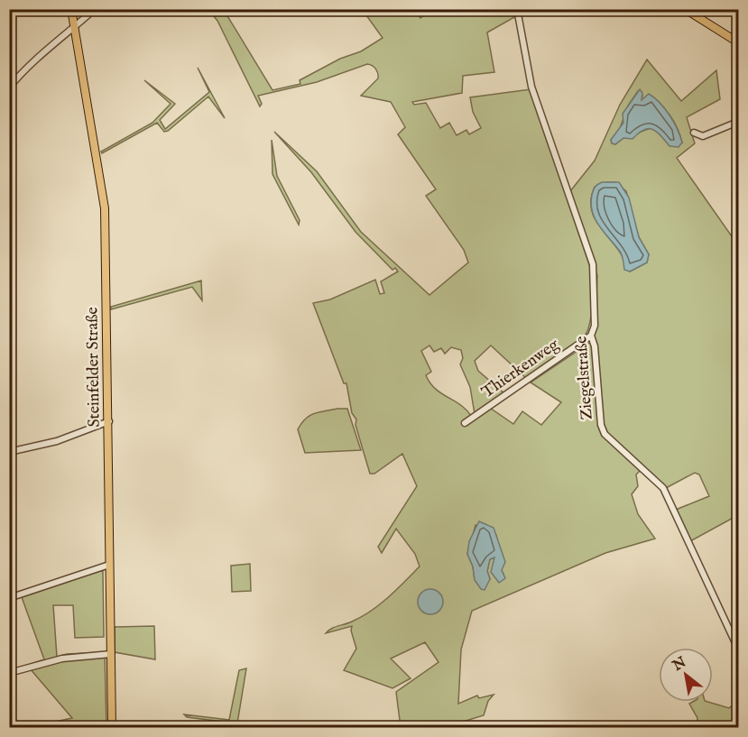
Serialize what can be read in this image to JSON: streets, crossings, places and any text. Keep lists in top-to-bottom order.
{
  "streets": {
    "main road": ["Steinfelder Straße"],
    "street": ["Thierkenweg", "Ziegelstraße"]
  },
  "crossings": [
    ["Thierkenweg", "Ziegelstraße"]
  ],
  "north": "top left"
}
